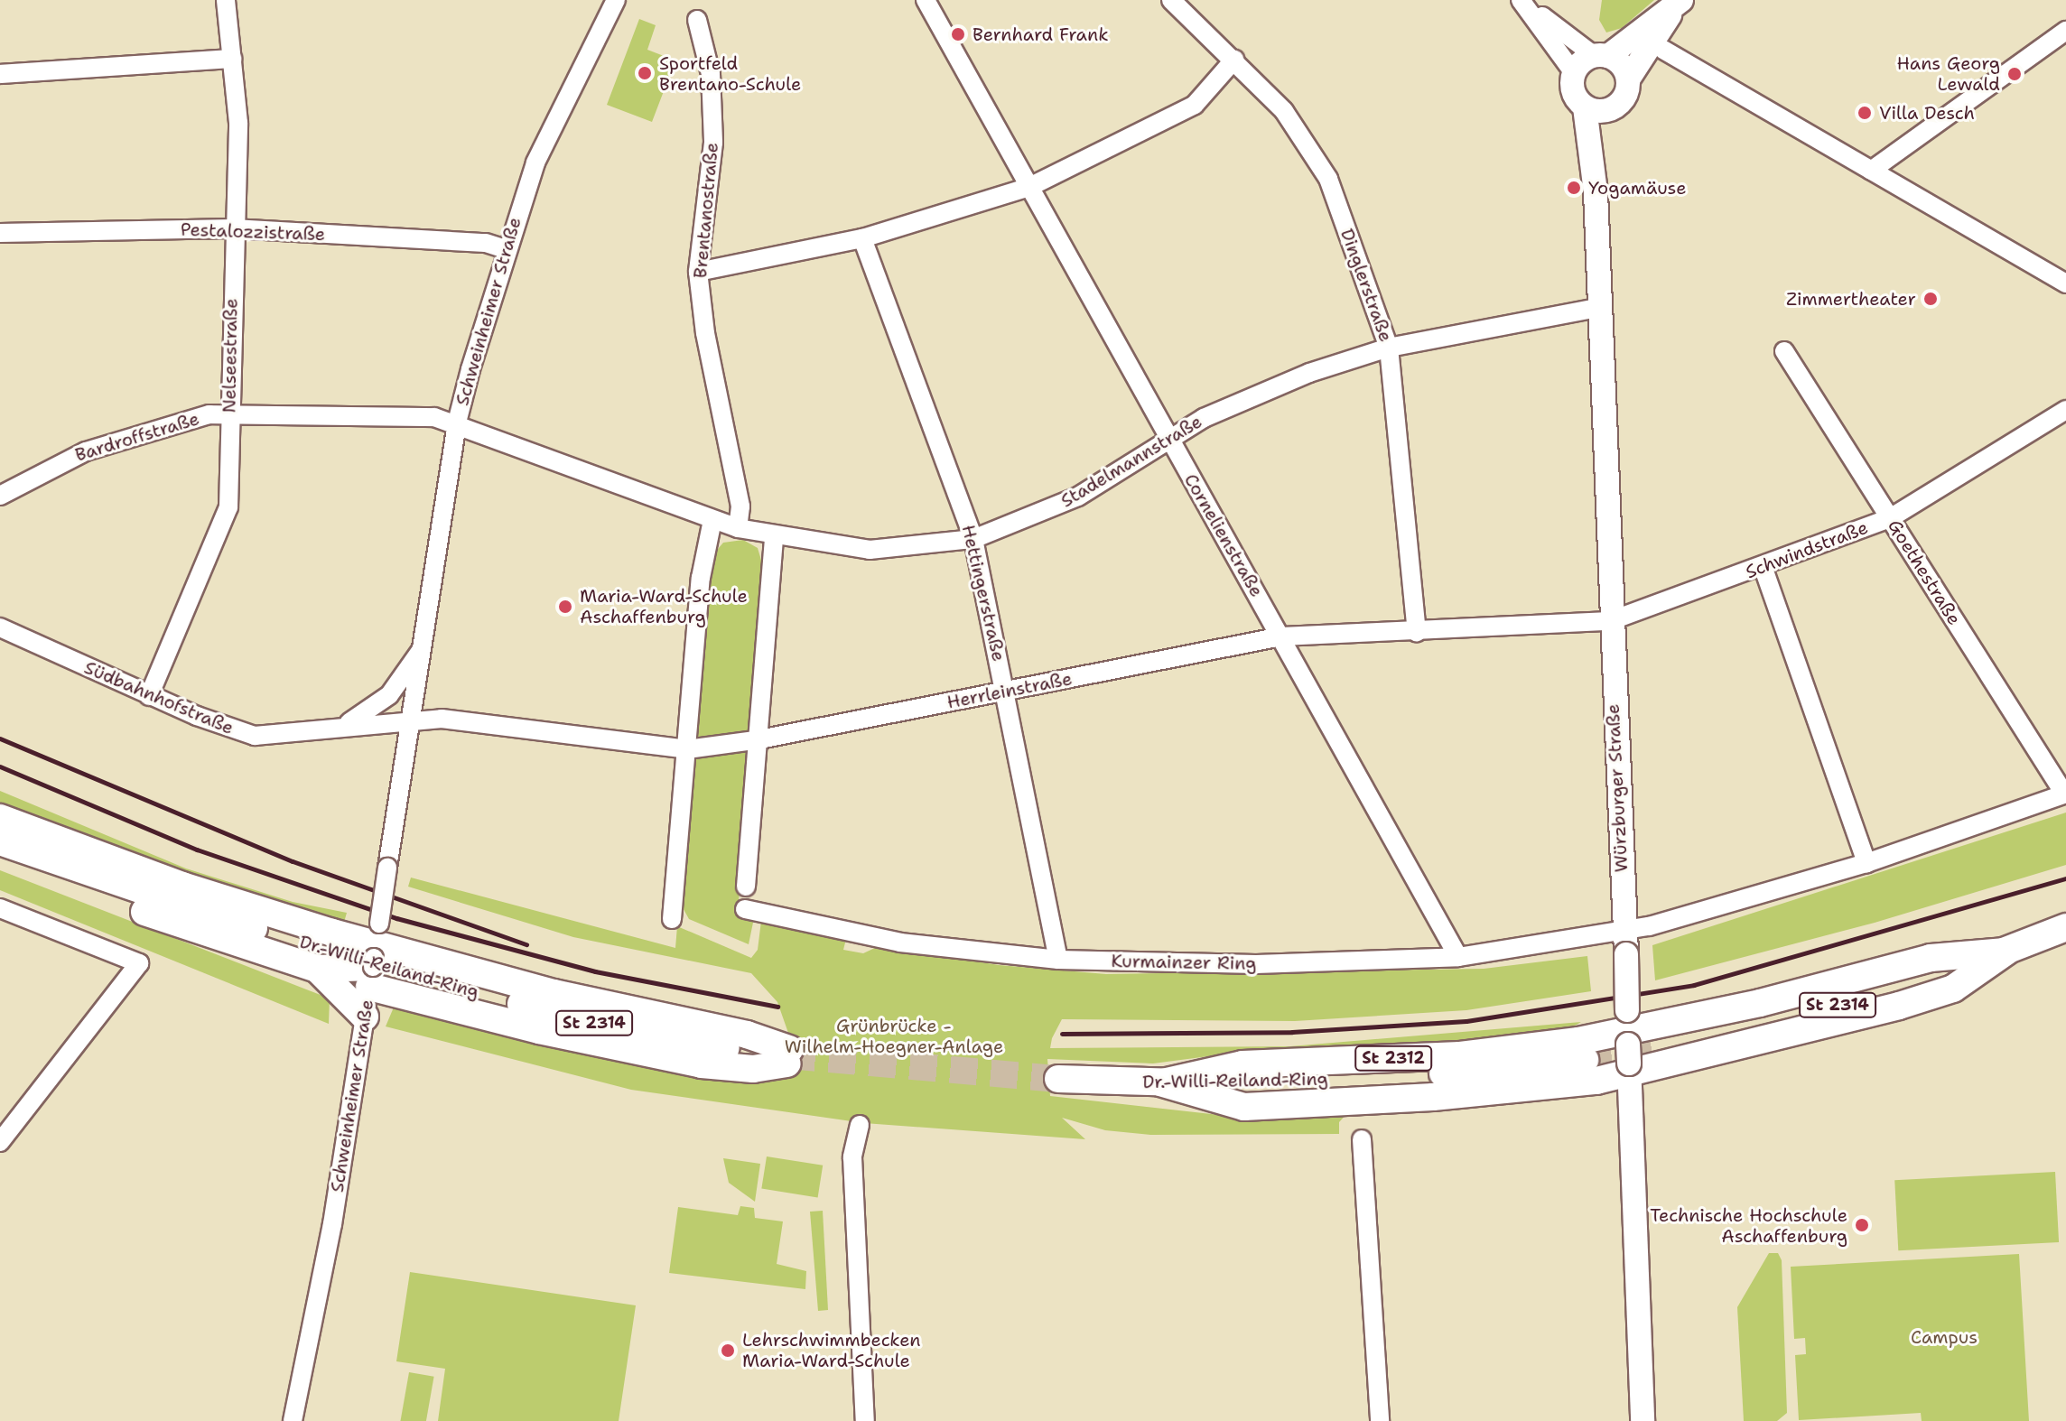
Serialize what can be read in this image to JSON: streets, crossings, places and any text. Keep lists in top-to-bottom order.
{
  "streets": {
    "highway": ["Dr.-Willi-Reiland-Ring", "St 2314", "St 2312"],
    "main road": ["Würzburger Straße"],
    "street": [
      "Brentanostraße",
      "Pestalozzistraße",
      "Dinglerstraße",
      "Schweinheimer Straße",
      "Nelseestraße",
      "Bardroffstraße",
      "Stadelmannstraße",
      "Cornelienstraße",
      "Schwindstraße",
      "Goethestraße",
      "Hettingerstraße",
      "Herrleinstraße",
      "Südbahnhofstraße",
      "Kurmainzer Ring"
    ]
  },
  "crossings": [
    ["Brentanostraße", "Stadelmannstraße"],
    ["Pestalozzistraße", "Schweinheimer Straße"],
    ["Pestalozzistraße", "Nelseestraße"],
    ["Dinglerstraße", "Stadelmannstraße"],
    ["Dinglerstraße", "Herrleinstraße"],
    ["Schweinheimer Straße", "Bardroffstraße"],
    ["Schweinheimer Straße", "Stadelmannstraße"],
    ["Schweinheimer Straße", "Herrleinstraße"],
    ["Schweinheimer Straße", "Südbahnhofstraße"],
    ["Nelseestraße", "Bardroffstraße"],
    ["Nelseestraße", "Südbahnhofstraße"],
    ["Bardroffstraße", "Stadelmannstraße"],
    ["Stadelmannstraße", "Cornelienstraße"],
    ["Stadelmannstraße", "Hettingerstraße"],
    ["Stadelmannstraße", "Würzburger Straße"],
    ["Cornelienstraße", "Herrleinstraße"],
    ["Cornelienstraße", "Kurmainzer Ring"],
    ["Schwindstraße", "Goethestraße"],
    ["Schwindstraße", "Herrleinstraße"],
    ["Schwindstraße", "Würzburger Straße"],
    ["Goethestraße", "Kurmainzer Ring"],
    ["Hettingerstraße", "Herrleinstraße"],
    ["Hettingerstraße", "Kurmainzer Ring"],
    ["Herrleinstraße", "Südbahnhofstraße"],
    ["Herrleinstraße", "Würzburger Straße"],
    ["Würzburger Straße", "Kurmainzer Ring"],
    ["Würzburger Straße", "St 2312"],
    ["Dr.-Willi-Reiland-Ring", "St 2312"],
    ["St 2314", "St 2312"]
  ],
  "parks": ["Grünbrücke - Wilhelm-Hoegner-Anlage", "Campus"],
  "places": [
    "Bernhard Frank",
    "Sportfeld Brentano-Schule",
    "Hans Georg Lewald",
    "Villa Desch",
    "Yogamäuse",
    "Zimmertheater",
    "Maria-Ward-Schule Aschaffenburg",
    "Technische Hochschule Aschaffenburg",
    "Lehrschwimmbecken Maria-Ward-Schule"
  ]
}
